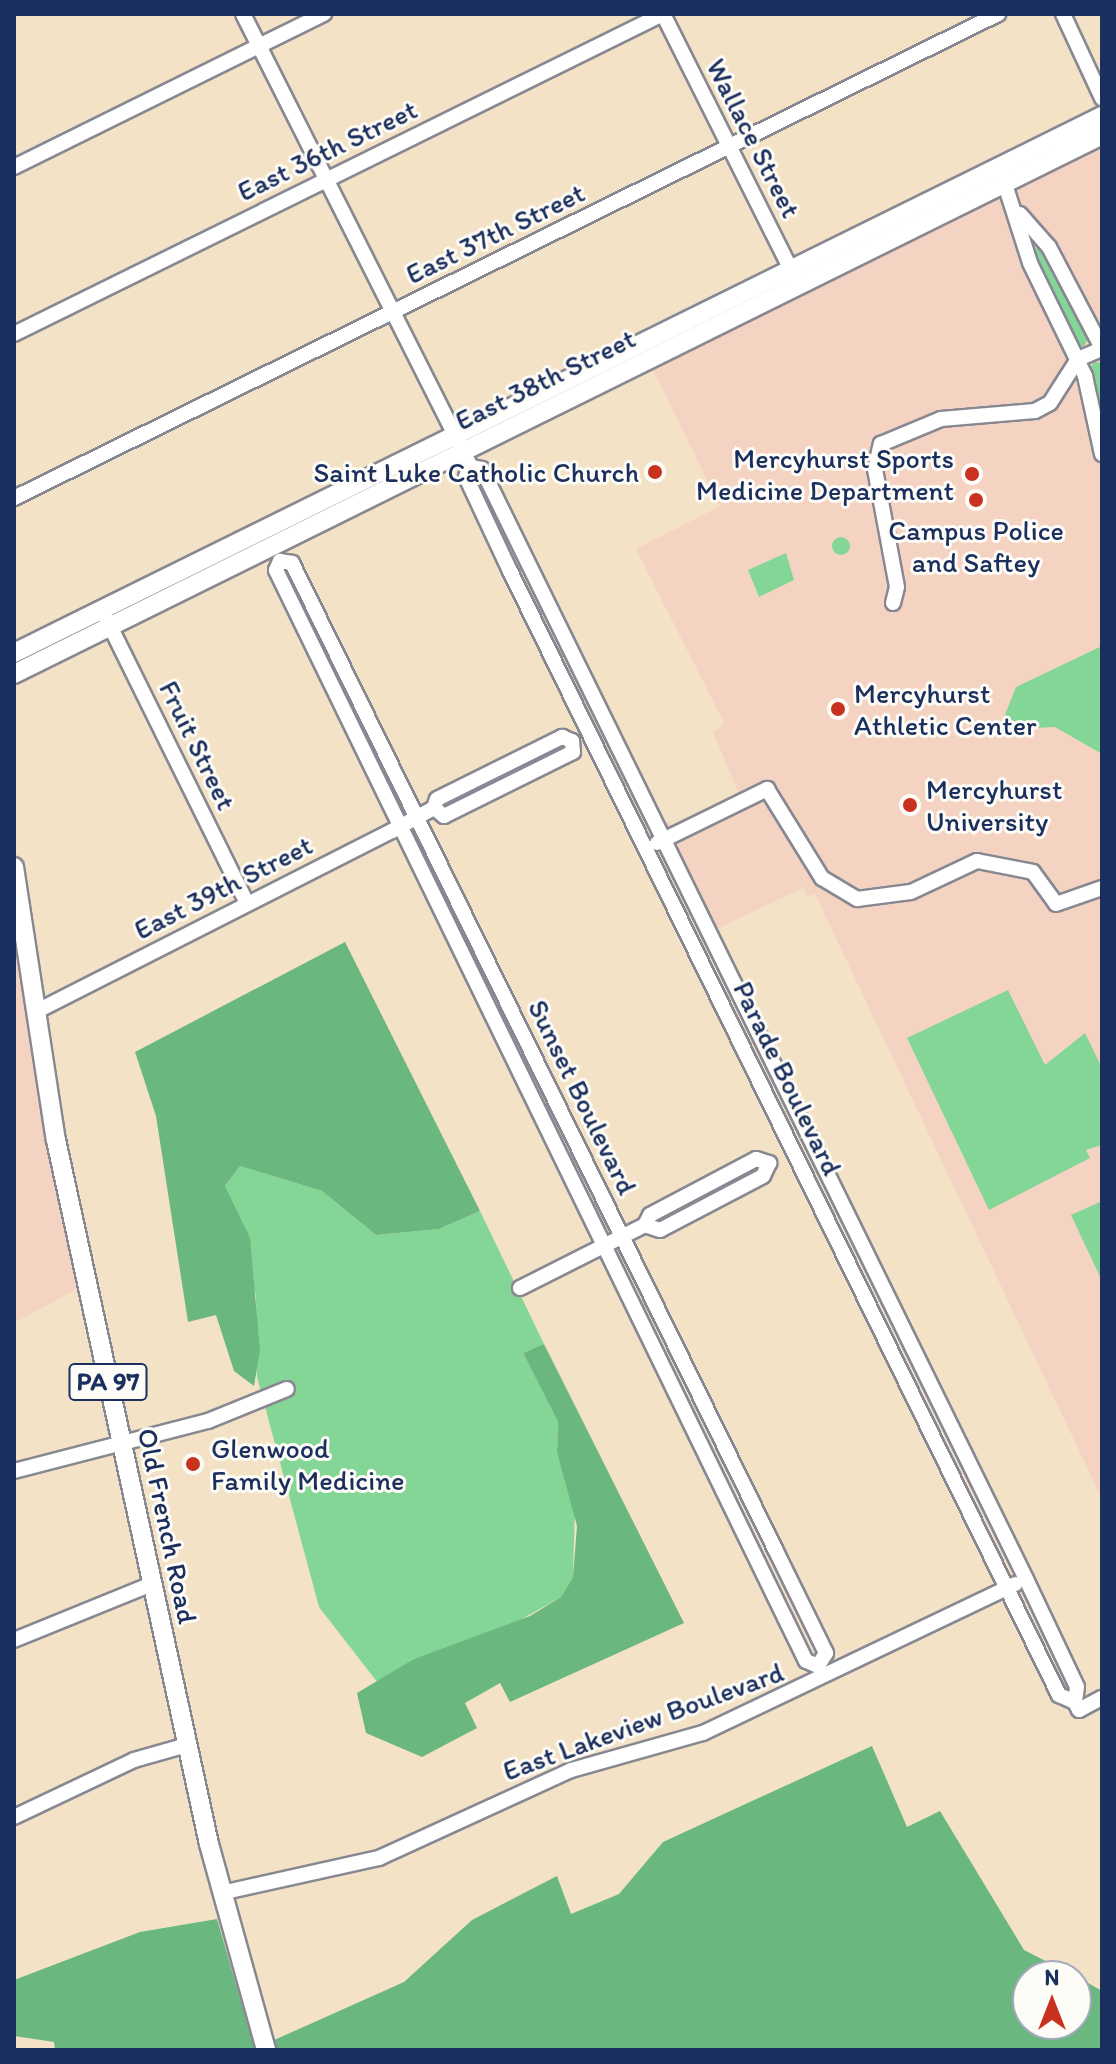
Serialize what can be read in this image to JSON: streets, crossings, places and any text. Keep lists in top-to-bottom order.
{
  "streets": {
    "main road": ["East 38th Street", "PA 97", "Old French Road"],
    "street": [
      "Wallace Street",
      "East 36th Street",
      "East 37th Street",
      "Fruit Street",
      "East 39th Street",
      "Parade Boulevard",
      "Sunset Boulevard",
      "East Lakeview Boulevard"
    ]
  },
  "crossings": [
    ["Wallace Street", "East 36th Street"],
    ["Wallace Street", "East 37th Street"],
    ["Wallace Street", "East 38th Street"],
    ["East 38th Street", "Fruit Street"],
    ["East 38th Street", "Parade Boulevard"],
    ["East 38th Street", "Sunset Boulevard"],
    ["Fruit Street", "East 39th Street"],
    ["East 39th Street", "Parade Boulevard"],
    ["East 39th Street", "Sunset Boulevard"],
    ["East 39th Street", "Old French Road"],
    ["Parade Boulevard", "East Lakeview Boulevard"],
    ["Sunset Boulevard", "East Lakeview Boulevard"],
    ["Old French Road", "East Lakeview Boulevard"]
  ],
  "places": [
    "Saint Luke Catholic Church",
    "Mercyhurst Sports Medicine Department",
    "Campus Police and Saftey",
    "Mercyhurst Athletic Center",
    "Mercyhurst University",
    "Glenwood Family Medicine"
  ],
  "north": "top"
}
